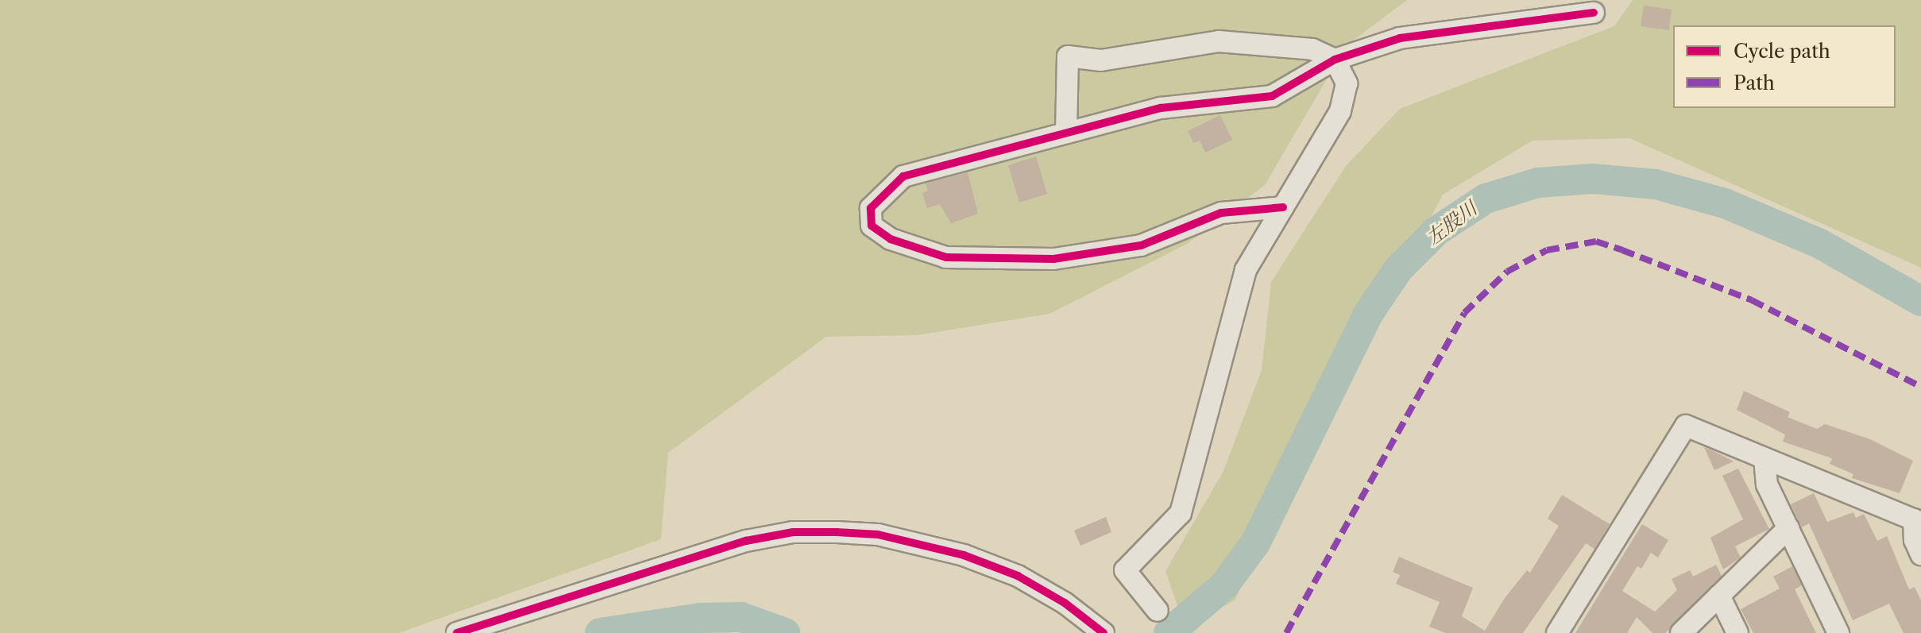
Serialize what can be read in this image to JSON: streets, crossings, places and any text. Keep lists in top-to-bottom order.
{
  "water": ["左股川"],
  "legend": ["Cycle path", "Path"]
}
